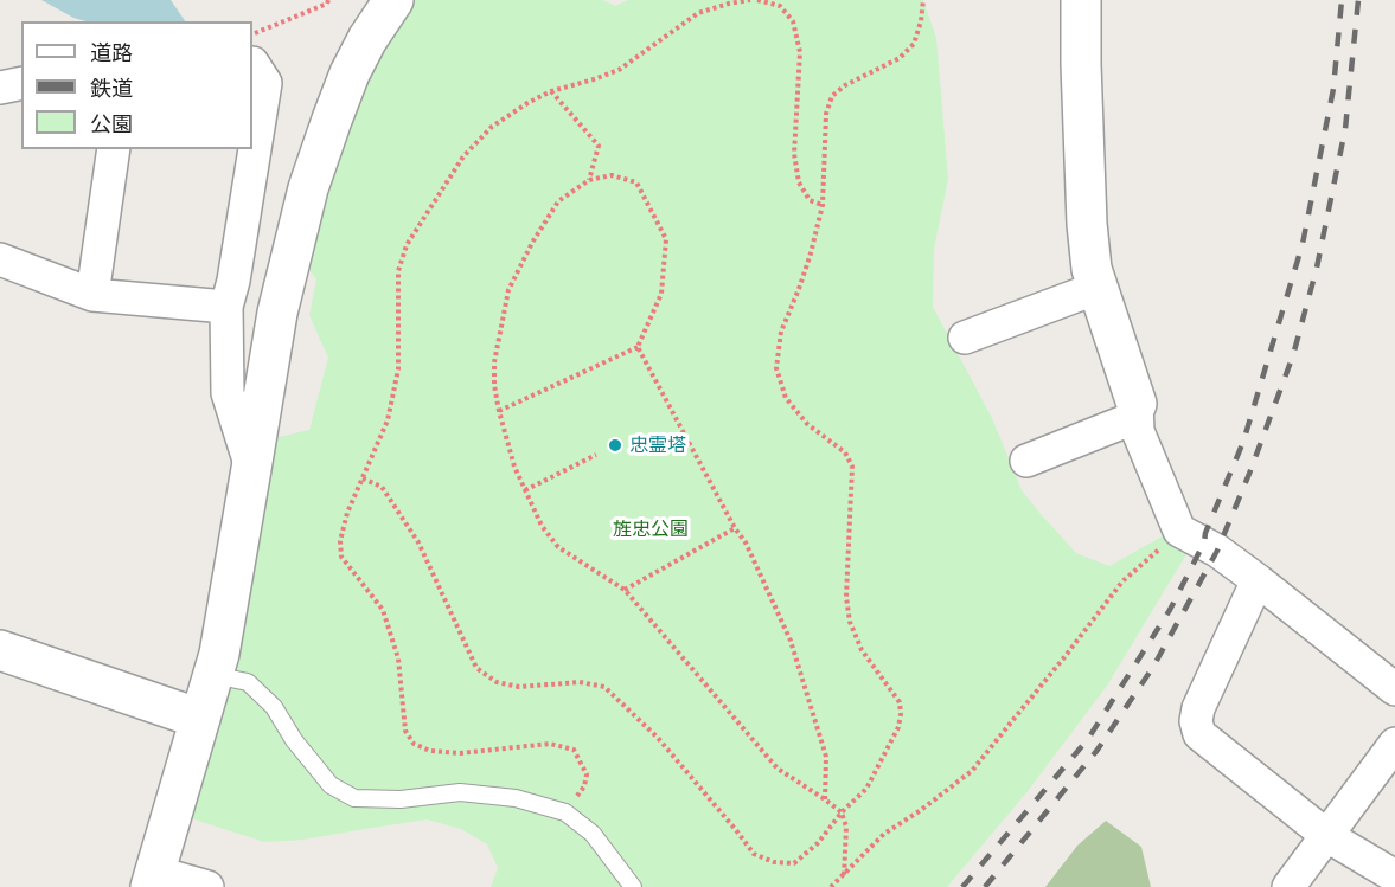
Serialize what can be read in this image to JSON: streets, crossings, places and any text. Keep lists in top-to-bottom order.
{
  "parks": ["旌忠公園"],
  "places": ["忠霊塔"],
  "legend": ["道路", "鉄道", "公園"]
}
